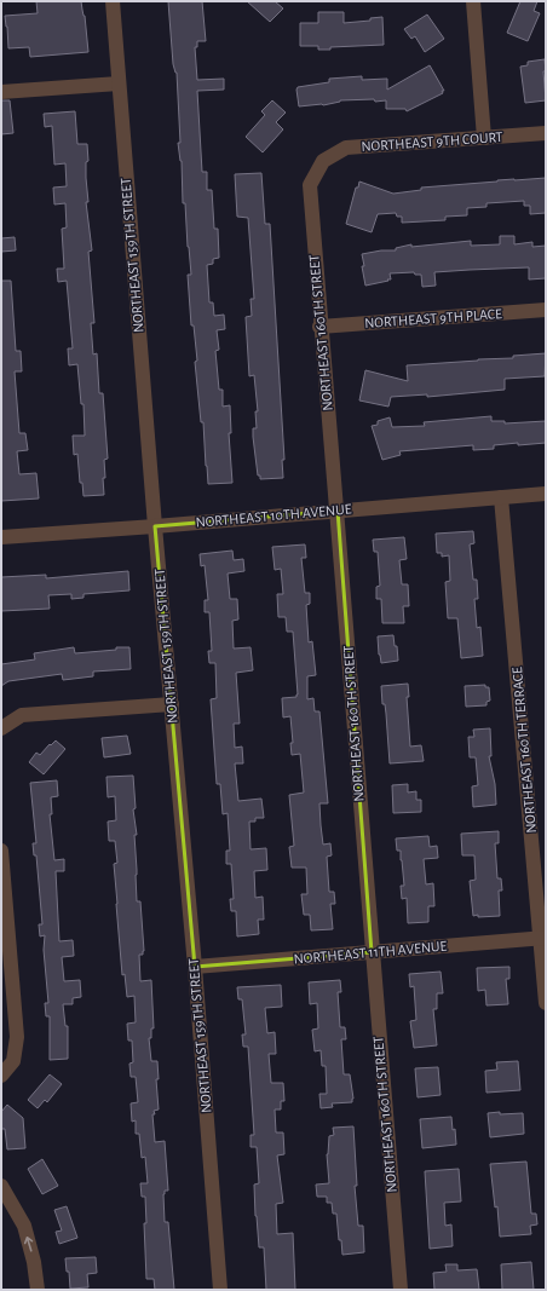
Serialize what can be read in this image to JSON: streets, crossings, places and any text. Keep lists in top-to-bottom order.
{
  "streets": {
    "street": [
      "NORTHEAST 9TH COURT",
      "NORTHEAST 159TH STREET",
      "NORTHEAST 9TH PLACE",
      "NORTHEAST 160TH STREET",
      "NORTHEAST 10TH AVENUE",
      "NORTHEAST 160TH TERRACE",
      "NORTHEAST 11TH AVENUE"
    ]
  },
  "crossings": [
    ["NORTHEAST 9TH COURT", "NORTHEAST 160TH STREET"],
    ["NORTHEAST 159TH STREET", "NORTHEAST 10TH AVENUE"],
    ["NORTHEAST 159TH STREET", "NORTHEAST 11TH AVENUE"],
    ["NORTHEAST 9TH PLACE", "NORTHEAST 160TH STREET"],
    ["NORTHEAST 160TH STREET", "NORTHEAST 10TH AVENUE"],
    ["NORTHEAST 160TH STREET", "NORTHEAST 11TH AVENUE"],
    ["NORTHEAST 10TH AVENUE", "NORTHEAST 160TH TERRACE"],
    ["NORTHEAST 160TH TERRACE", "NORTHEAST 11TH AVENUE"]
  ]
}
